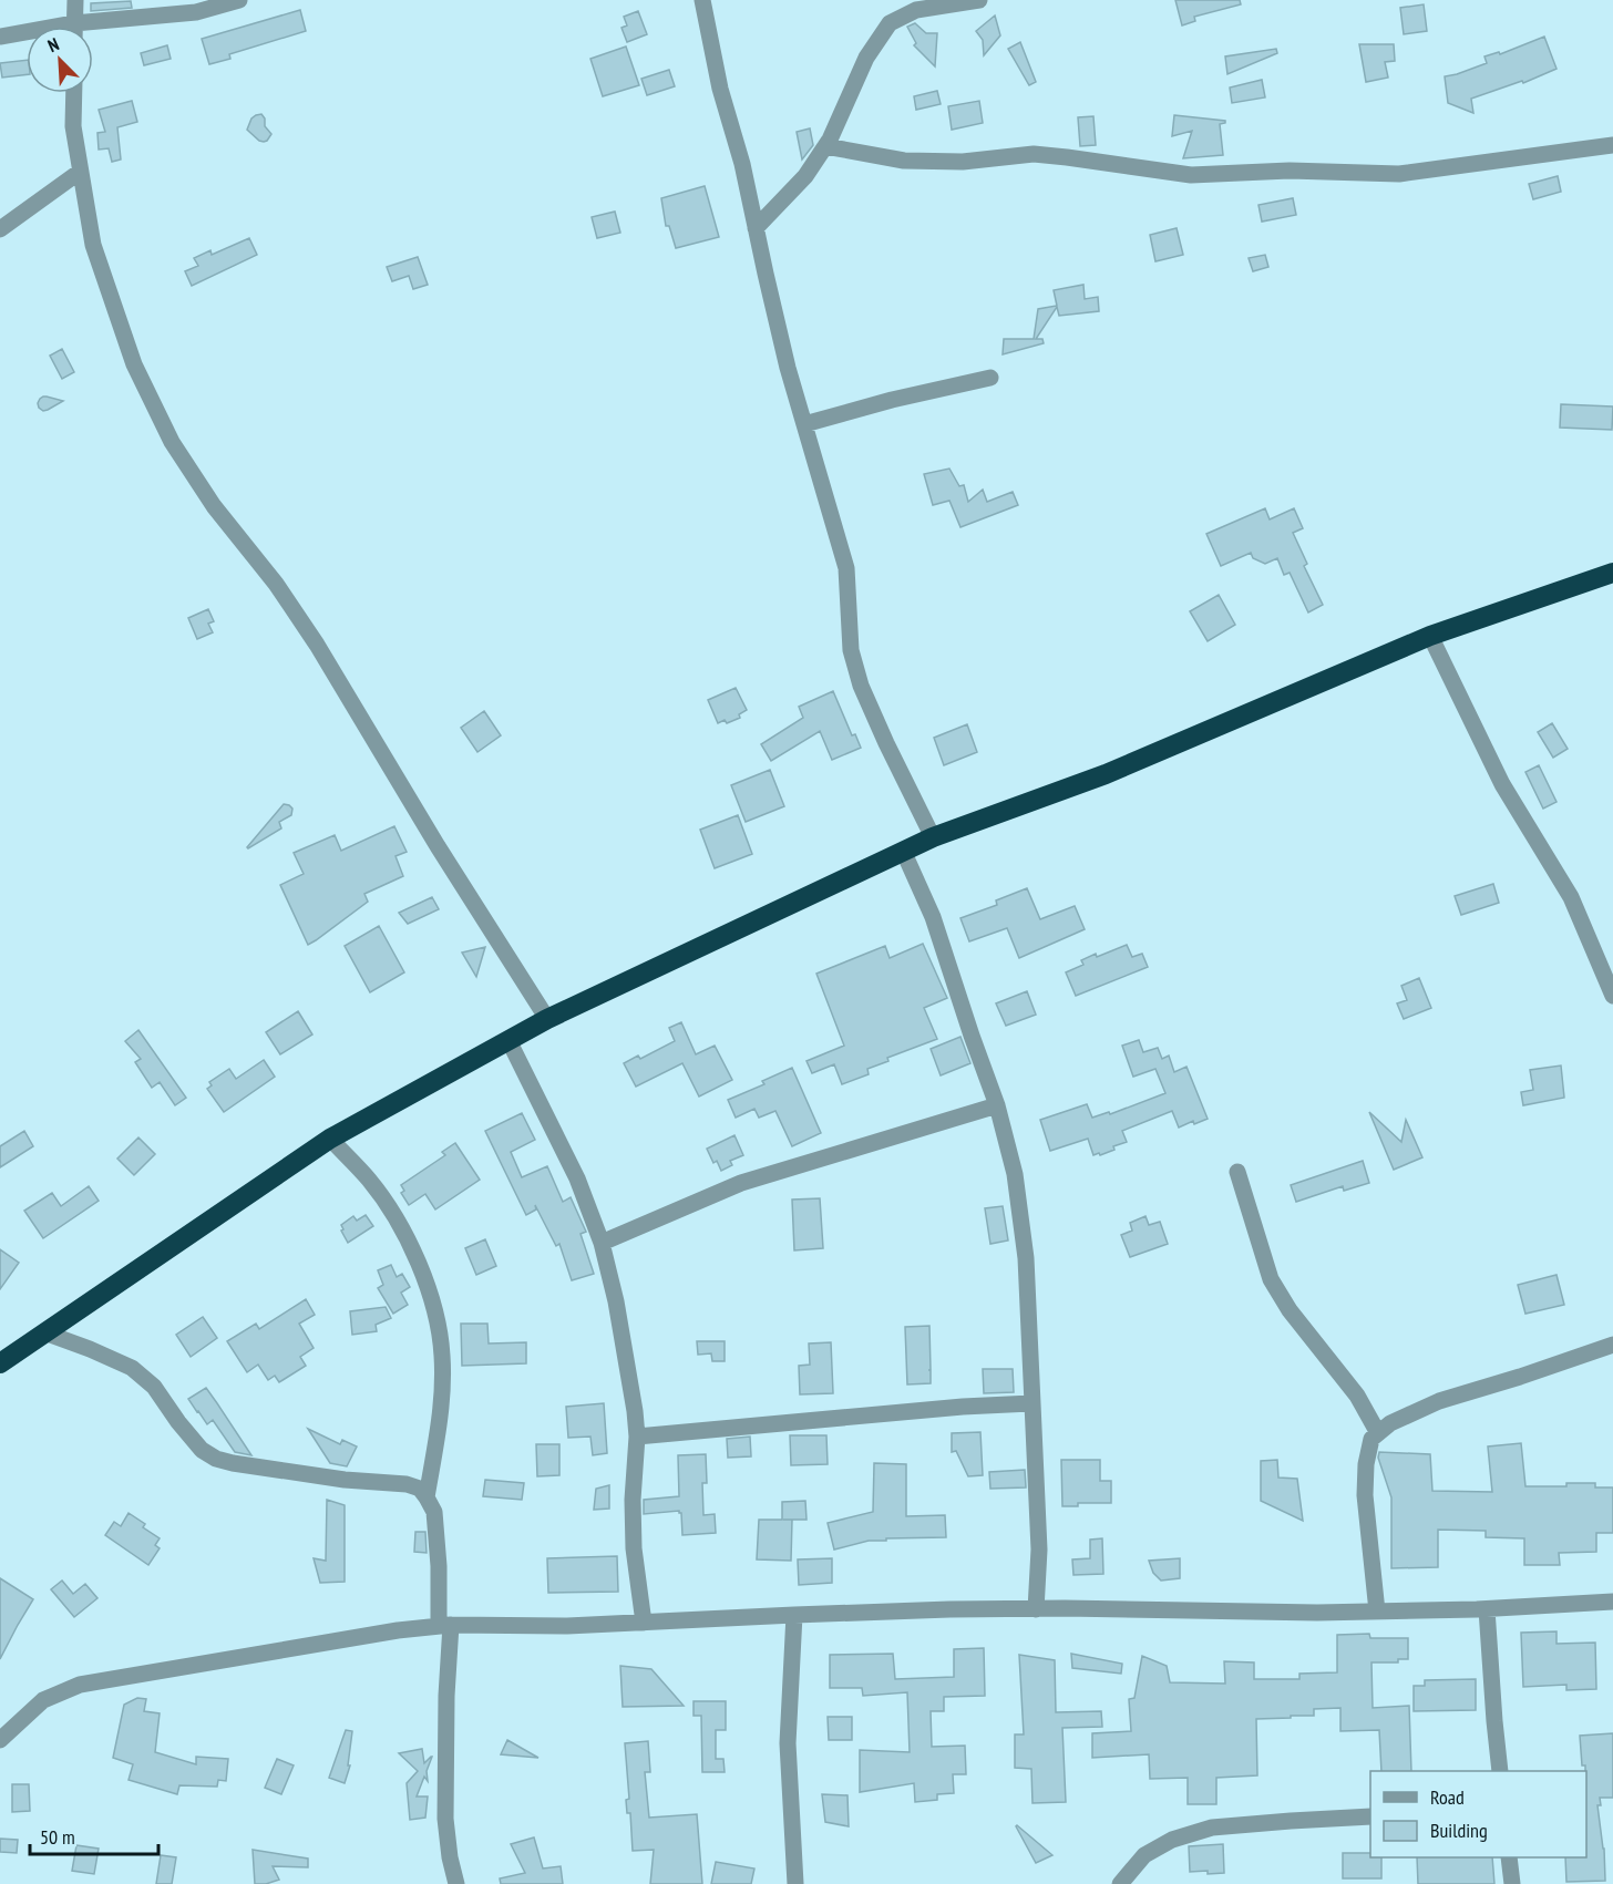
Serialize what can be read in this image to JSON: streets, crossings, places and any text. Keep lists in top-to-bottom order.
{
  "legend": ["Road", "Building"],
  "scale_bar": "50 m",
  "north": "top left"
}
